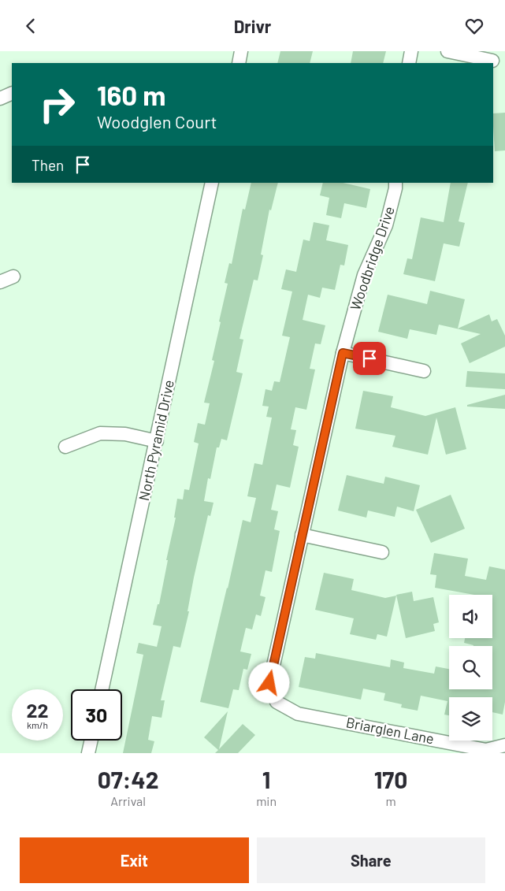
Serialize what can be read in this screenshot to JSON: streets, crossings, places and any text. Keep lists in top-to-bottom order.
{
  "streets": {
    "street": ["Woodbridge Drive", "North Pyramid Drive", "Briarglen Lane"]
  },
  "crossings": [
    ["Woodbridge Drive", "Briarglen Lane"]
  ],
  "page": {
    "header": "Drivr",
    "turn": ["160 m", "Woodglen Court"],
    "then": "Then",
    "speed": "22 km/h",
    "limit": "30",
    "eta": [
      "07:42",
      "Arrival",
      "1",
      "min",
      "170",
      "m"
    ],
    "buttons": ["Exit", "Share"]
  }
}
